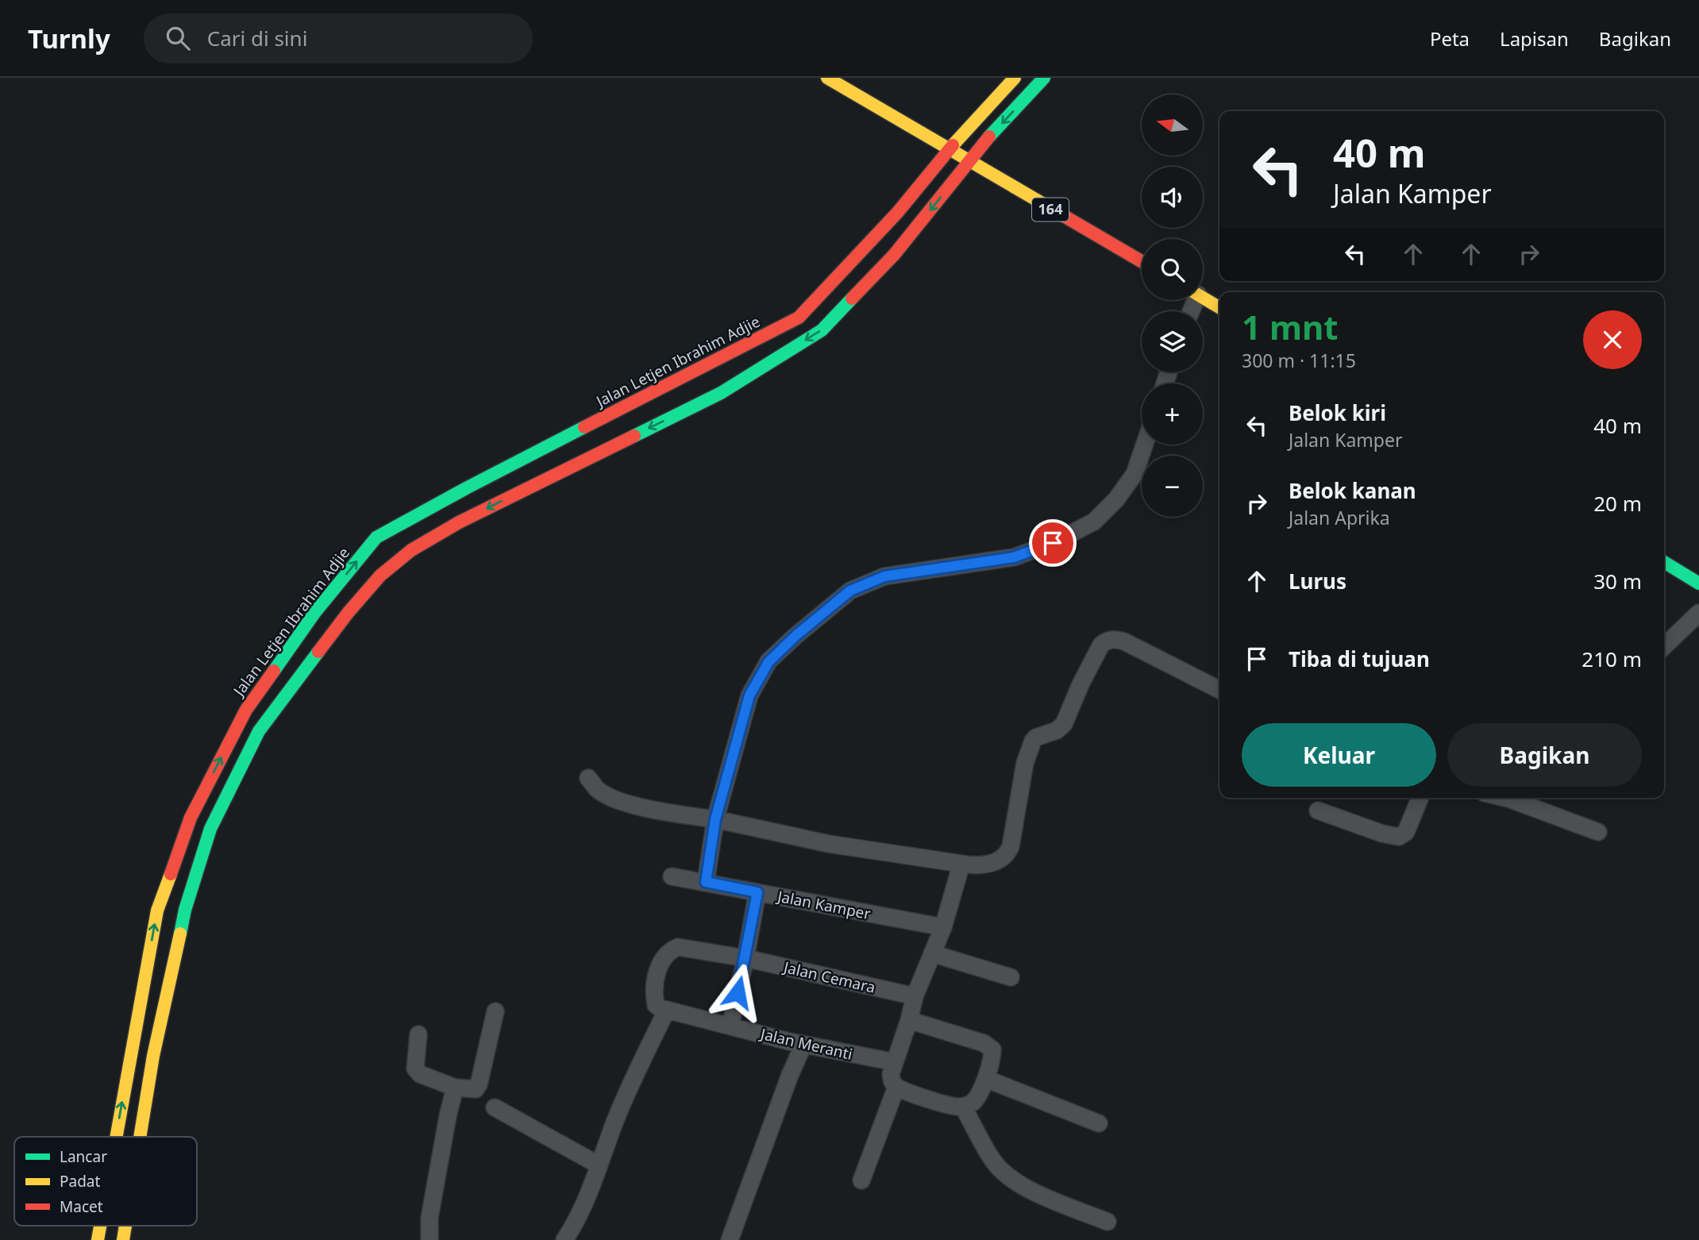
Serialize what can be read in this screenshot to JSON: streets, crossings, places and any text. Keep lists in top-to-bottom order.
{
  "streets": {
    "street": [
      "164",
      "Jalan Letjen Ibrahim Adjie",
      "Jalan Kamper",
      "Jalan Cemara",
      "Jalan Meranti"
    ]
  },
  "crossings": [
    ["164", "Jalan Letjen Ibrahim Adjie"],
    ["Jalan Cemara", "Jalan Meranti"]
  ],
  "legend": ["Lancar", "Padat", "Macet"],
  "north": "left",
  "page": {
    "header": "Turnly",
    "search": "Cari di sini",
    "nav": ["Peta", "Lapisan", "Bagikan"],
    "map_buttons": ["+", "−"],
    "turn": ["40 m", "Jalan Kamper"],
    "heading": ["1 mnt", "300 m · 11:15"],
    "list": [
      {
        "name": "Belok kiri",
        "note": "Jalan Kamper",
        "value": "40 m"
      },
      {
        "name": "Belok kanan",
        "note": "Jalan Aprika",
        "value": "20 m"
      },
      {
        "name": "Lurus",
        "value": "30 m"
      },
      {
        "name": "Tiba di tujuan",
        "value": "210 m"
      }
    ],
    "buttons": ["Keluar", "Bagikan"]
  }
}
